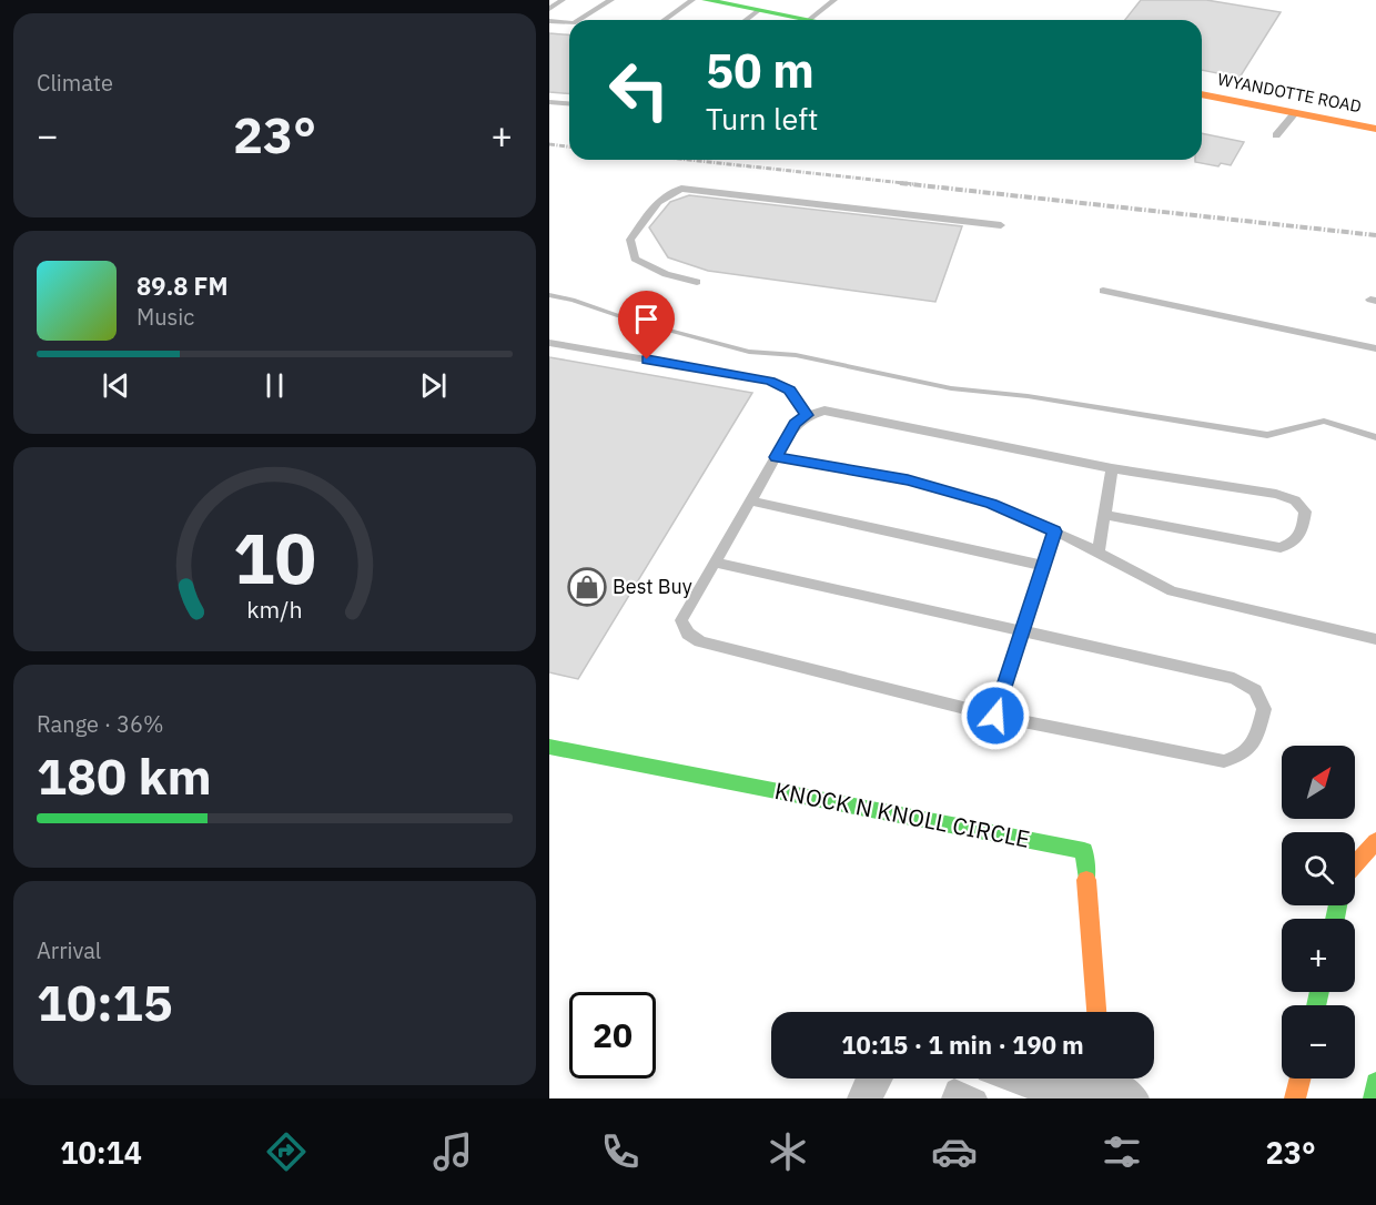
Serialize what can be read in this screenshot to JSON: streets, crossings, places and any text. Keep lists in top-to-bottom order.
{
  "streets": {
    "main road": ["WYANDOTTE ROAD", "KNOCK N KNOLL CIRCLE"]
  },
  "places": {
    "shop": ["Best Buy"]
  },
  "north": "top right",
  "page": {
    "tile": [
      "Climate",
      ["Range · 36%", "180 km"],
      ["Arrival", "10:15"]
    ],
    "turn": ["50 m", "Turn left"],
    "heat": ["−", "23°", "+"],
    "song": ["89.8 FM", "Music"],
    "map_buttons": ["+", "−"],
    "limit": "20",
    "trip": "10:15 · 1 min · 190 m",
    "tabs": ["10:14", "23°"],
    "gauge": ["10", "km/h"]
  }
}
